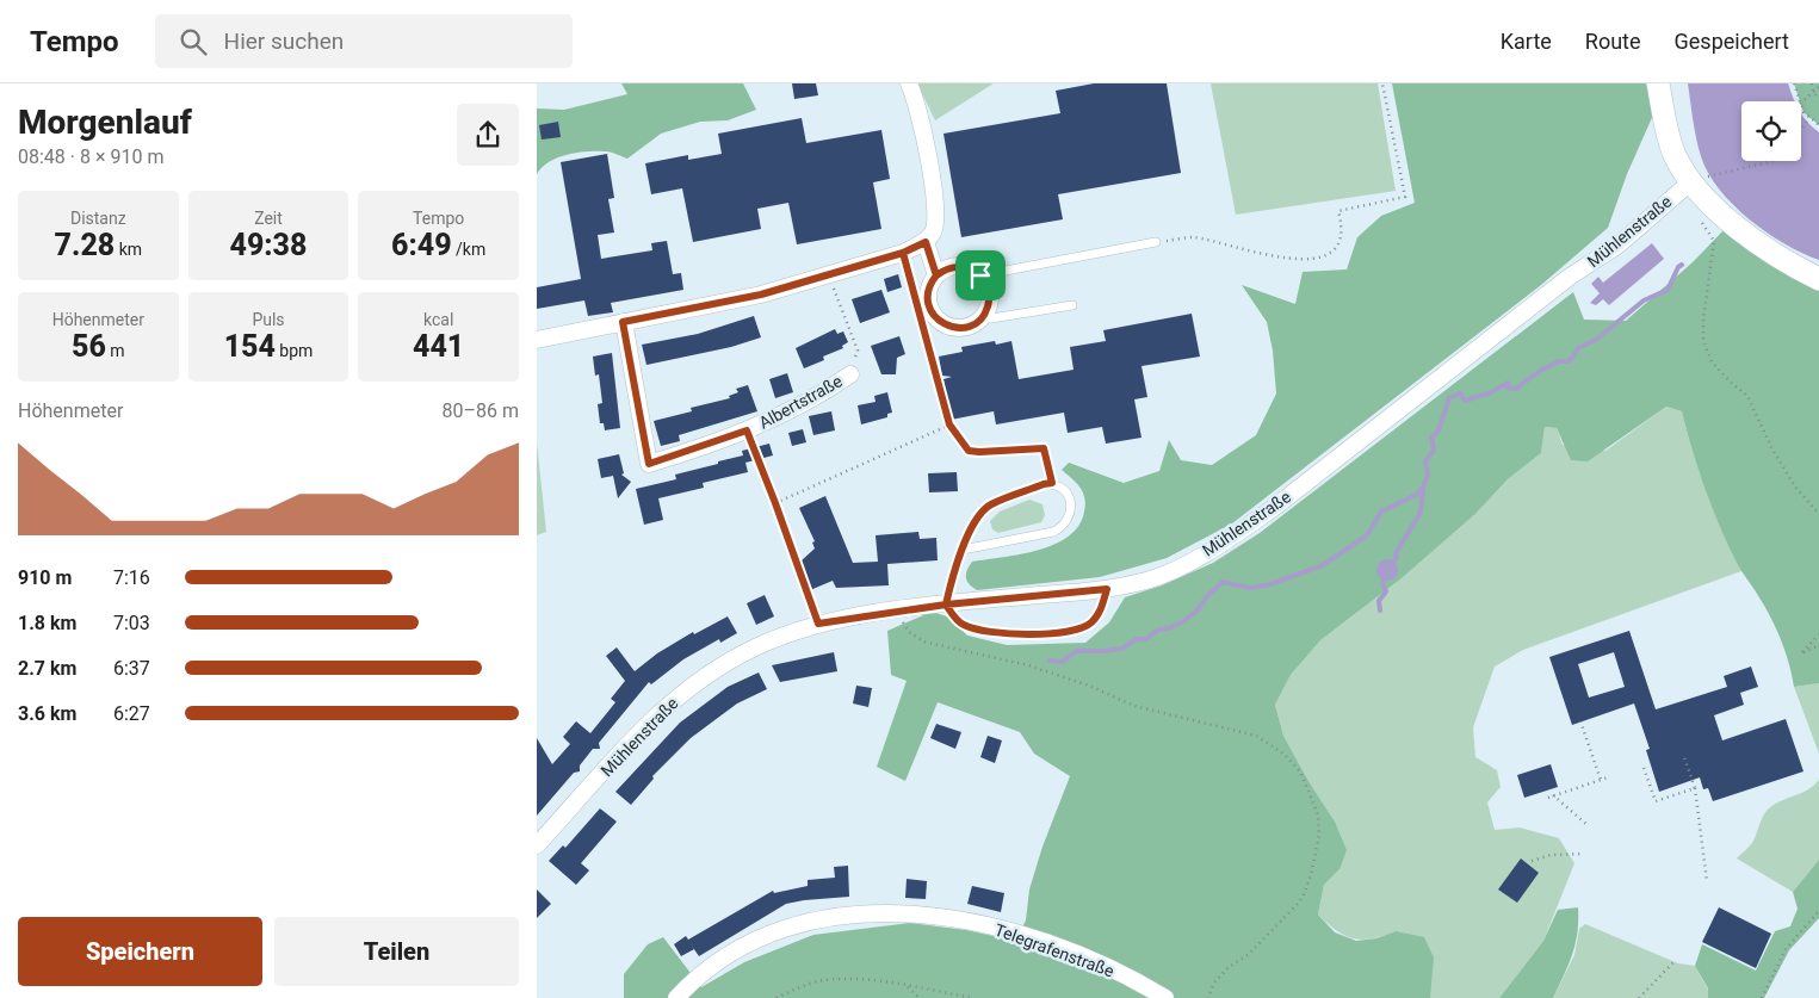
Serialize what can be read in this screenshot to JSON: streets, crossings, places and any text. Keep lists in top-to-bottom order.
{
  "streets": {
    "street": ["Mühlenstraße", "Albertstraße", "Telegrafenstraße"]
  },
  "page": {
    "header": "Tempo",
    "search": "Hier suchen",
    "nav": ["Karte", "Route", "Gespeichert"],
    "heading": ["Morgenlauf", "08:48 · 8 × 910 m"],
    "stats": [
      ["Distanz", "7.28 km"],
      ["Zeit", "49:38"],
      ["Tempo", "6:49 /km"],
      ["Höhenmeter", "56 m"],
      ["Puls", "154 bpm"],
      ["kcal", "441"]
    ],
    "chart": ["Höhenmeter", "80–86 m"],
    "list": [
      {
        "name": "910 m",
        "note": "7:16"
      },
      {
        "name": "1.8 km",
        "note": "7:03"
      },
      {
        "name": "2.7 km",
        "note": "6:37"
      },
      {
        "name": "3.6 km",
        "note": "6:27"
      }
    ],
    "buttons": ["Speichern", "Teilen"]
  }
}
